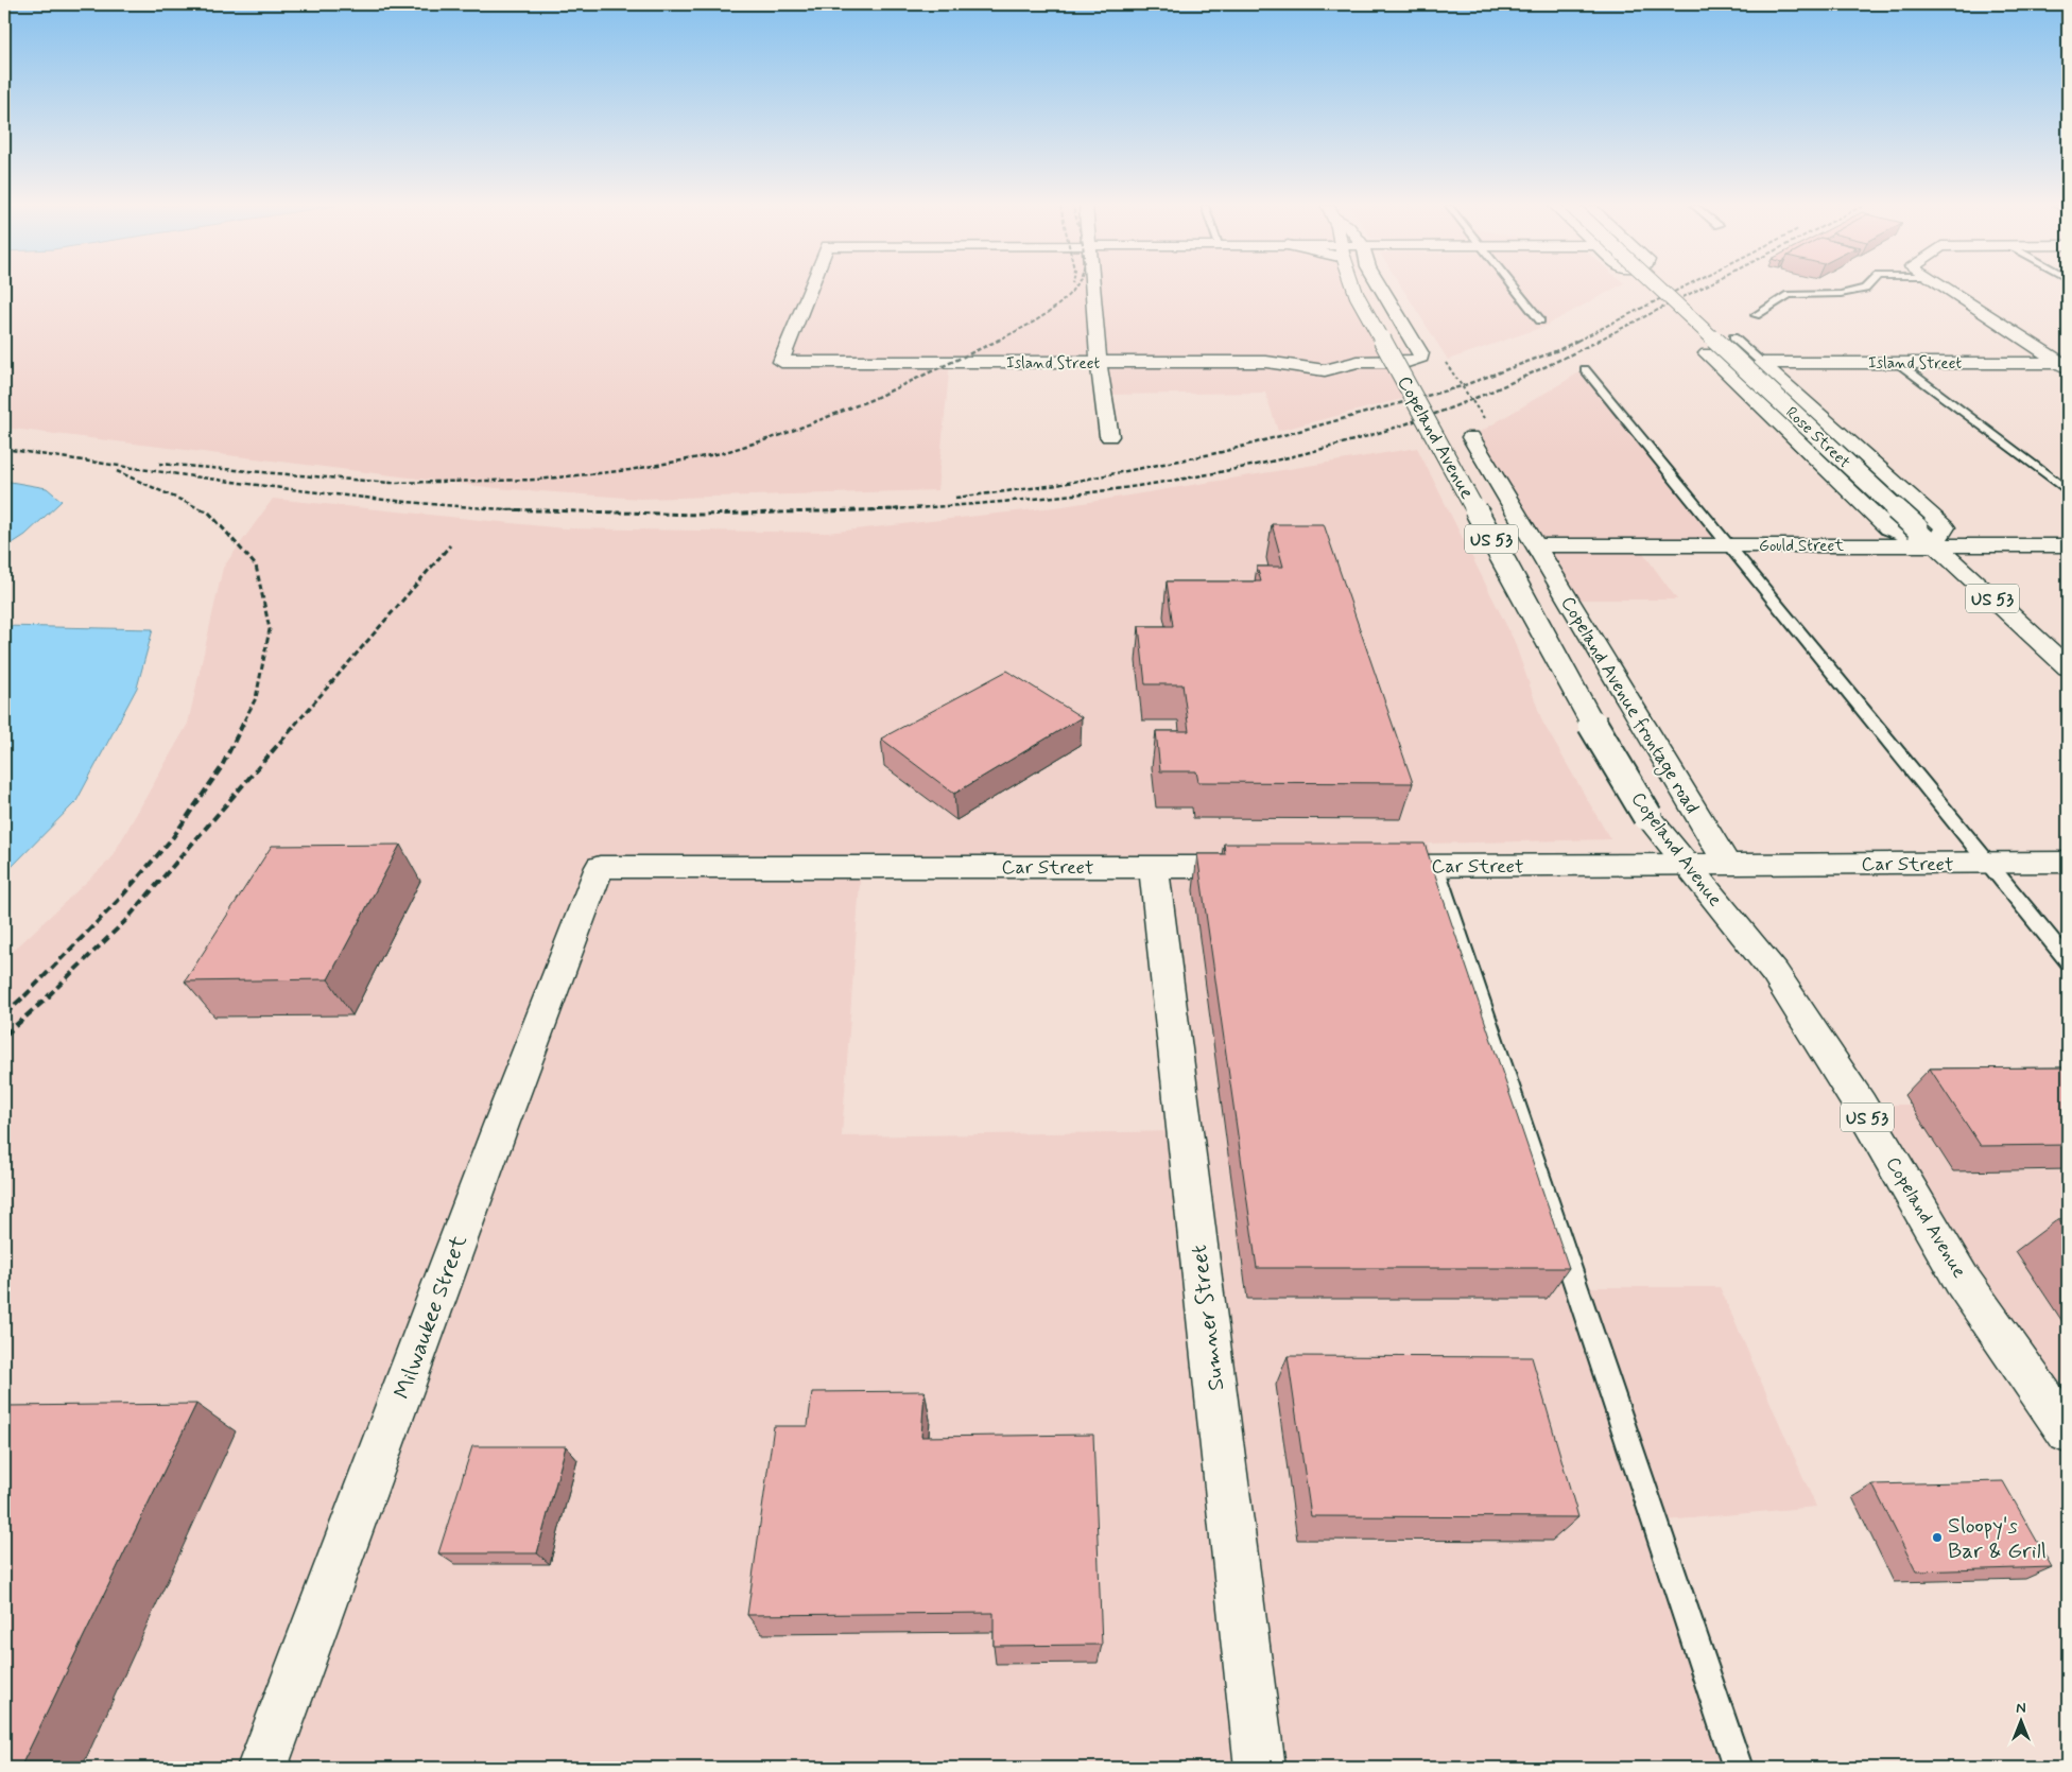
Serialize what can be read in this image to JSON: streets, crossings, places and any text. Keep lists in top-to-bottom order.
{
  "streets": {
    "main road": [
      "Island Street",
      "Copeland Avenue",
      "Rose Street",
      "US 53",
      "Gould Street",
      "Copeland Avenue frontage road",
      "Car Street",
      "Milwaukee Street",
      "Sumner Street"
    ]
  },
  "crossings": [
    ["Copeland Avenue", "Car Street"],
    ["Rose Street", "Gould Street"],
    ["Gould Street", "Copeland Avenue frontage road"],
    ["Copeland Avenue frontage road", "Car Street"],
    ["Car Street", "Milwaukee Street"],
    ["Car Street", "Sumner Street"]
  ],
  "places": ["Sloopy's Bar & Grill"],
  "north": "top"
}
